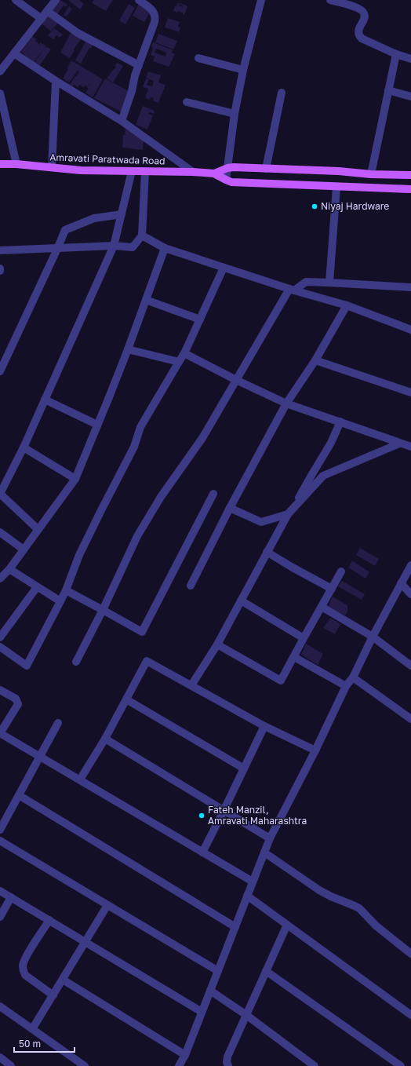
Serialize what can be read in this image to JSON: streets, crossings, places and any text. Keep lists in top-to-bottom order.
{
  "streets": {
    "main road": ["Amravati Paratwada Road"]
  },
  "places": ["Niyaj Hardware", "Fateh Manzil, Amravati Maharashtra"],
  "scale_bar": "50 m"
}
